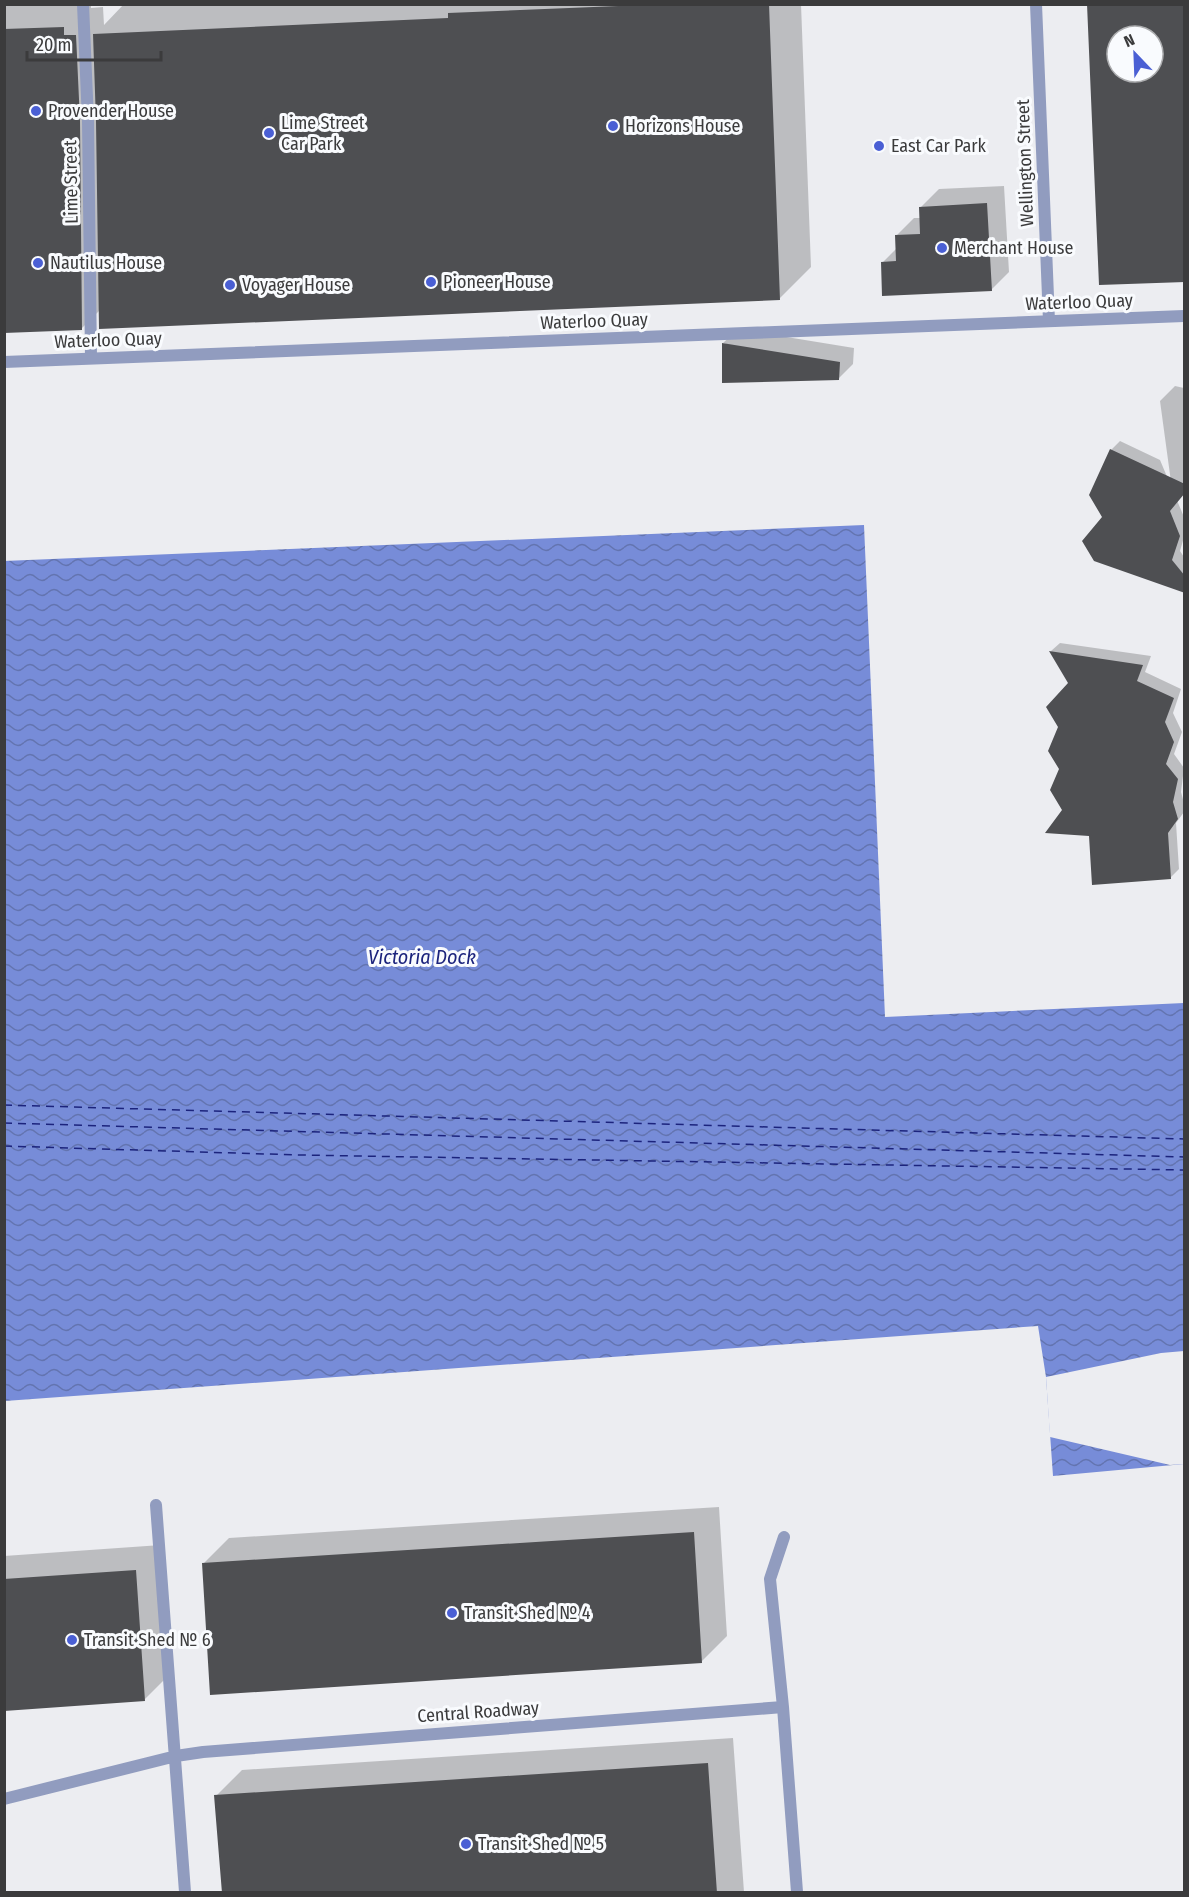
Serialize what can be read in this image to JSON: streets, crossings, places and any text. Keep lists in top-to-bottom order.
{
  "streets": {
    "street": [
      "Wellington Street",
      "Lime Street",
      "Waterloo Quay",
      "Central Roadway"
    ]
  },
  "crossings": [
    ["Wellington Street", "Waterloo Quay"],
    ["Lime Street", "Waterloo Quay"]
  ],
  "water": ["Victoria Dock"],
  "places": [
    "Provender House",
    "Horizons House",
    "Lime Street Car Park",
    "East Car Park",
    "Merchant House",
    "Nautilus House",
    "Pioneer House",
    "Voyager House",
    "Transit Shed № 4",
    "Transit Shed № 6",
    "Transit Shed № 5"
  ],
  "scale_bar": "20 m",
  "north": "top left"
}
